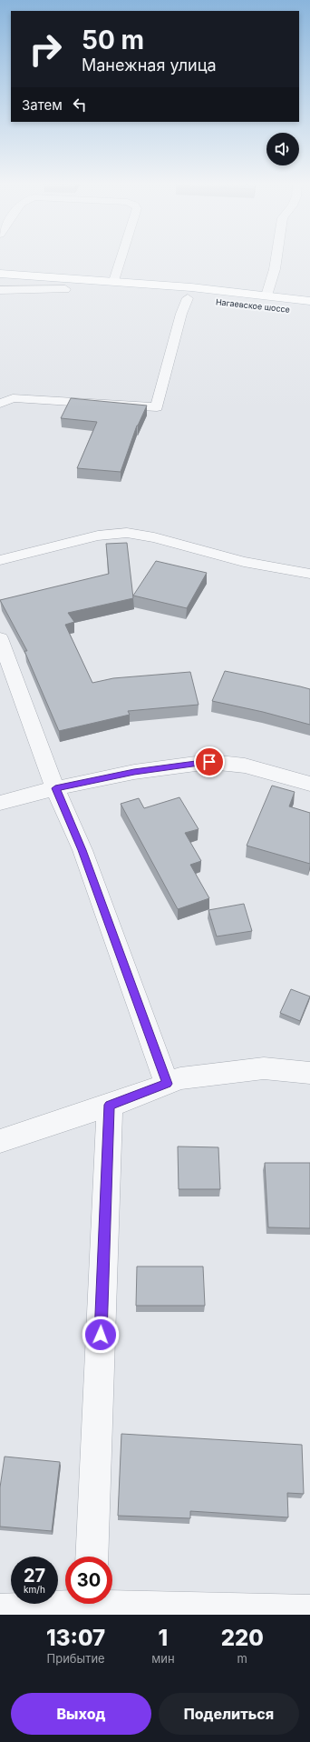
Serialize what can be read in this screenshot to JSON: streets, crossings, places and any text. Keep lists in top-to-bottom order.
{
  "streets": {
    "main road": ["Нагаевское шоссе"]
  },
  "page": {
    "turn": ["50 m", "Манежная улица"],
    "then": "Затем",
    "speed": "27 km/h",
    "limit": "30",
    "eta": [
      "13:07",
      "Прибытие",
      "1",
      "мин",
      "220",
      "m"
    ],
    "buttons": ["Выход", "Поделиться"]
  }
}
